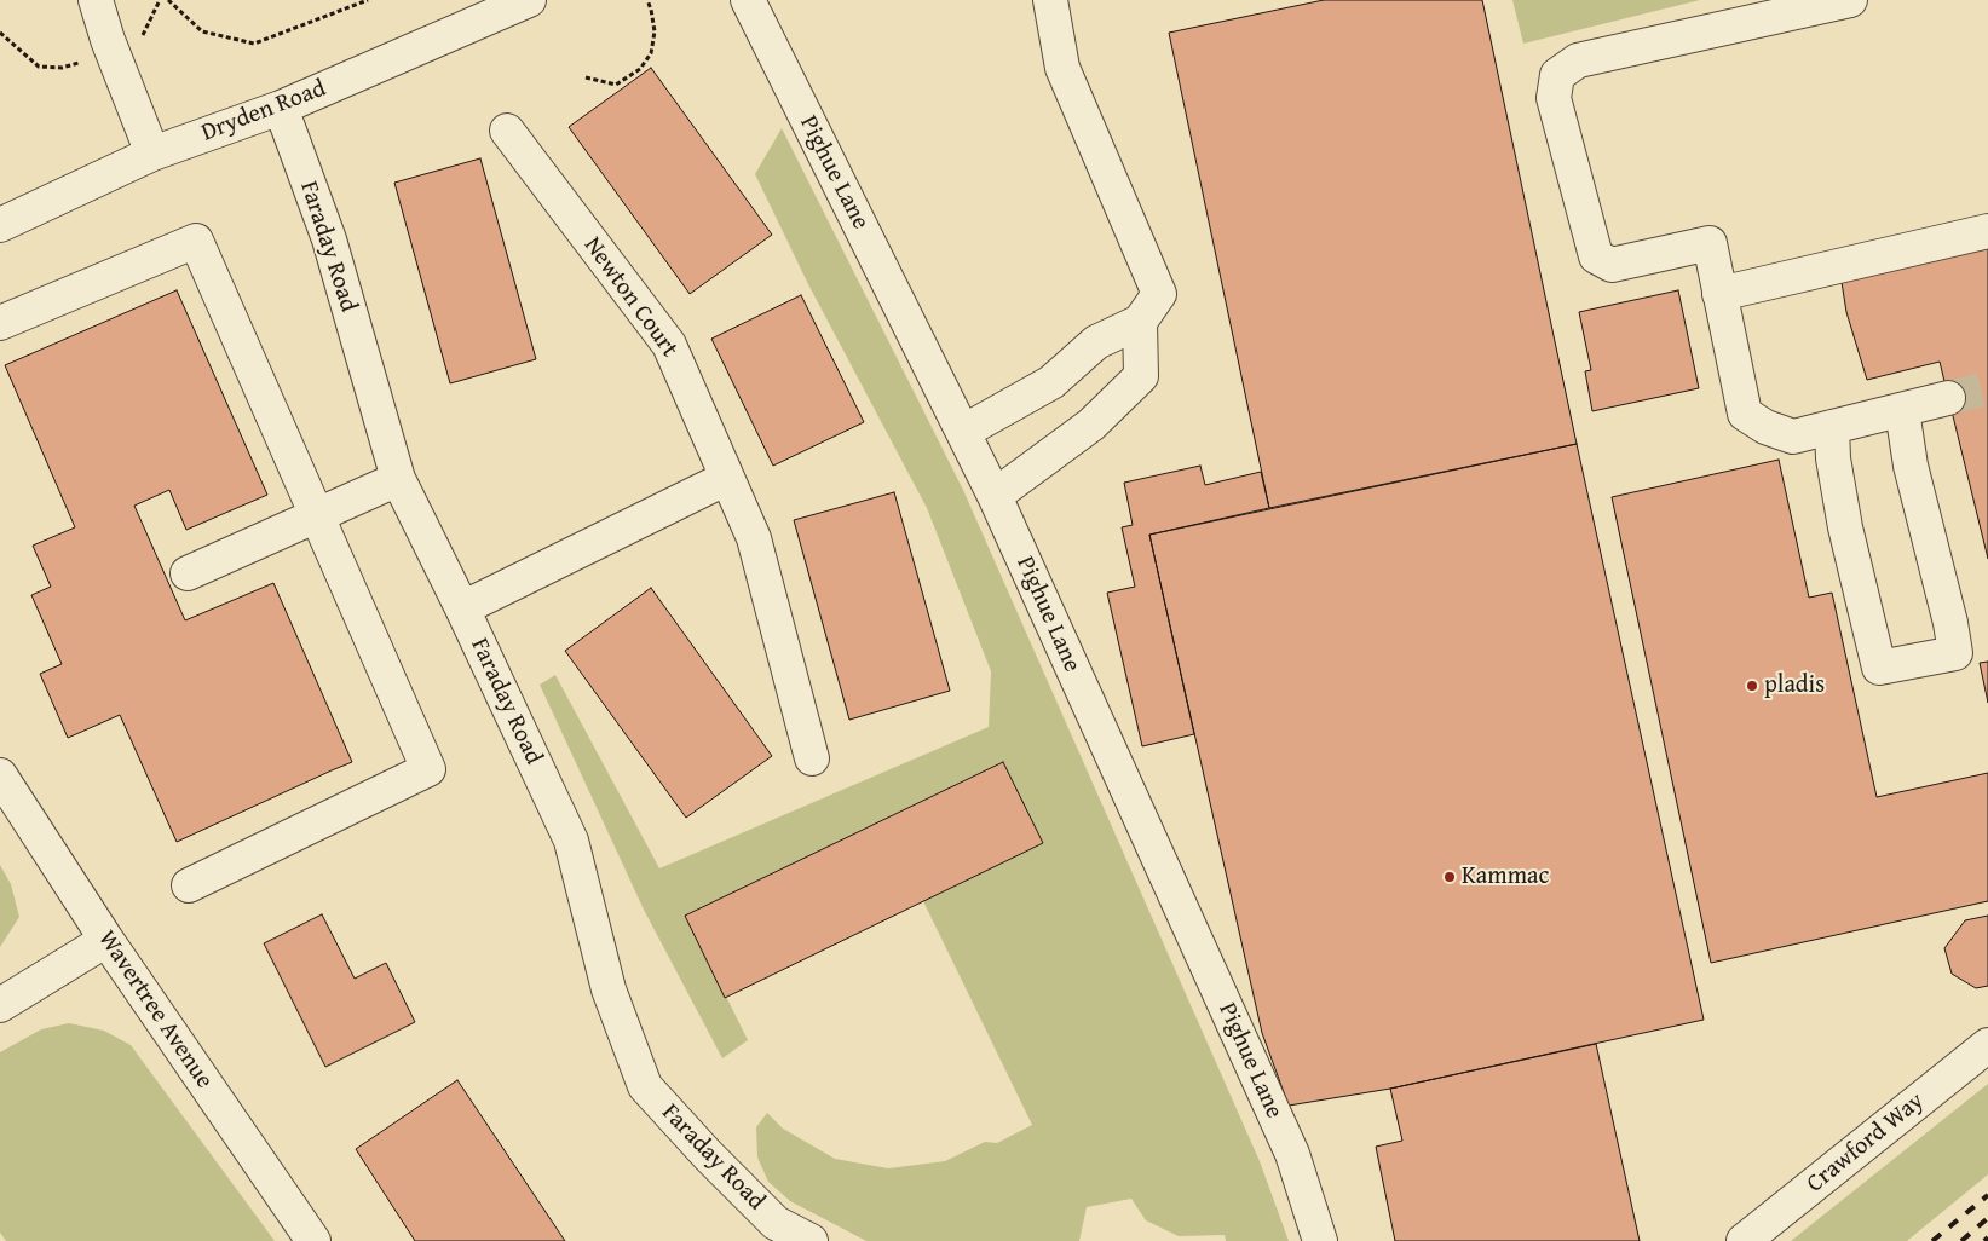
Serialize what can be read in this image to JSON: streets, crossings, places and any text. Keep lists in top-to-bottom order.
{
  "streets": {
    "street": [
      "Dryden Road",
      "Pighue Lane",
      "Faraday Road",
      "Newton Court",
      "Wavertree Avenue",
      "Crawford Way"
    ]
  },
  "crossings": [
    ["Dryden Road", "Faraday Road"]
  ],
  "places": ["pladis", "Kammac"]
}
